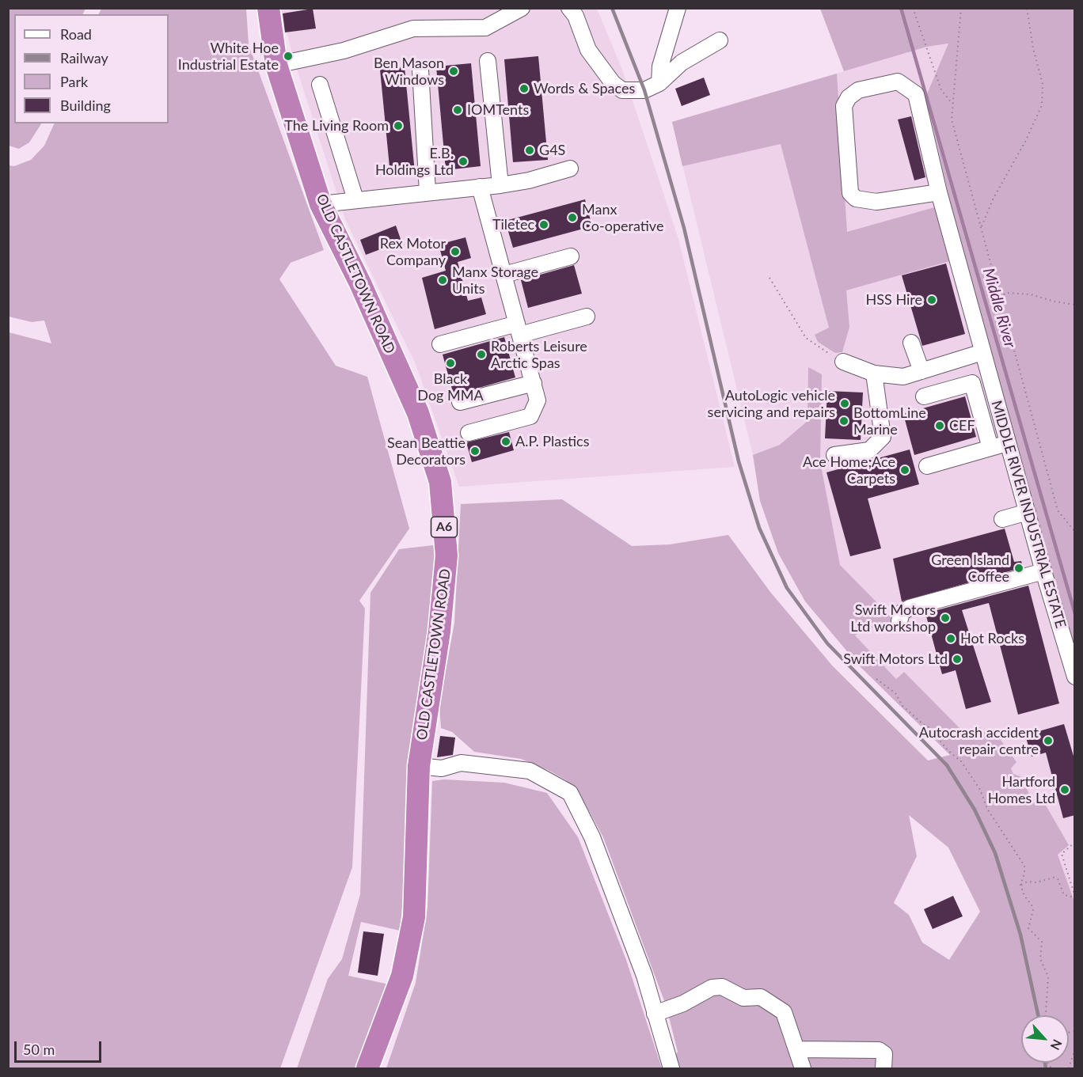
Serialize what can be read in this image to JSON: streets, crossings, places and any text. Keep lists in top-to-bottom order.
{
  "streets": {
    "highway": ["OLD CASTLETOWN ROAD", "A6"],
    "street": ["MIDDLE RIVER INDUSTRIAL ESTATE"]
  },
  "water": ["Middle River"],
  "places": [
    "White Hoe Industrial Estate",
    "Ben Mason Windows",
    "Words & Spaces",
    "IOMTents",
    "The Living Room",
    "G4S",
    "E.B. Holdings Ltd",
    "Manx Co-operative",
    "Tiletec",
    "Rex Motor Company",
    "Manx Storage Units",
    "HSS Hire",
    "Roberts Leisure Arctic Spas",
    "Black Dog MMA",
    "AutoLogic vehicle servicing and repairs",
    "BottomLine Marine",
    "CEF",
    "A.P. Plastics",
    "Sean Beattie Decorators",
    "Ace Home;Ace Carpets",
    "Green Island Coffee",
    "Swift Motors Ltd workshop",
    "Hot Rocks",
    "Swift Motors Ltd",
    "Autocrash accident repair centre",
    "Hartford Homes Ltd"
  ],
  "legend": [
    "Road",
    "Railway",
    "Park",
    "Building"
  ],
  "scale_bar": "50 m",
  "north": "bottom right"
}
